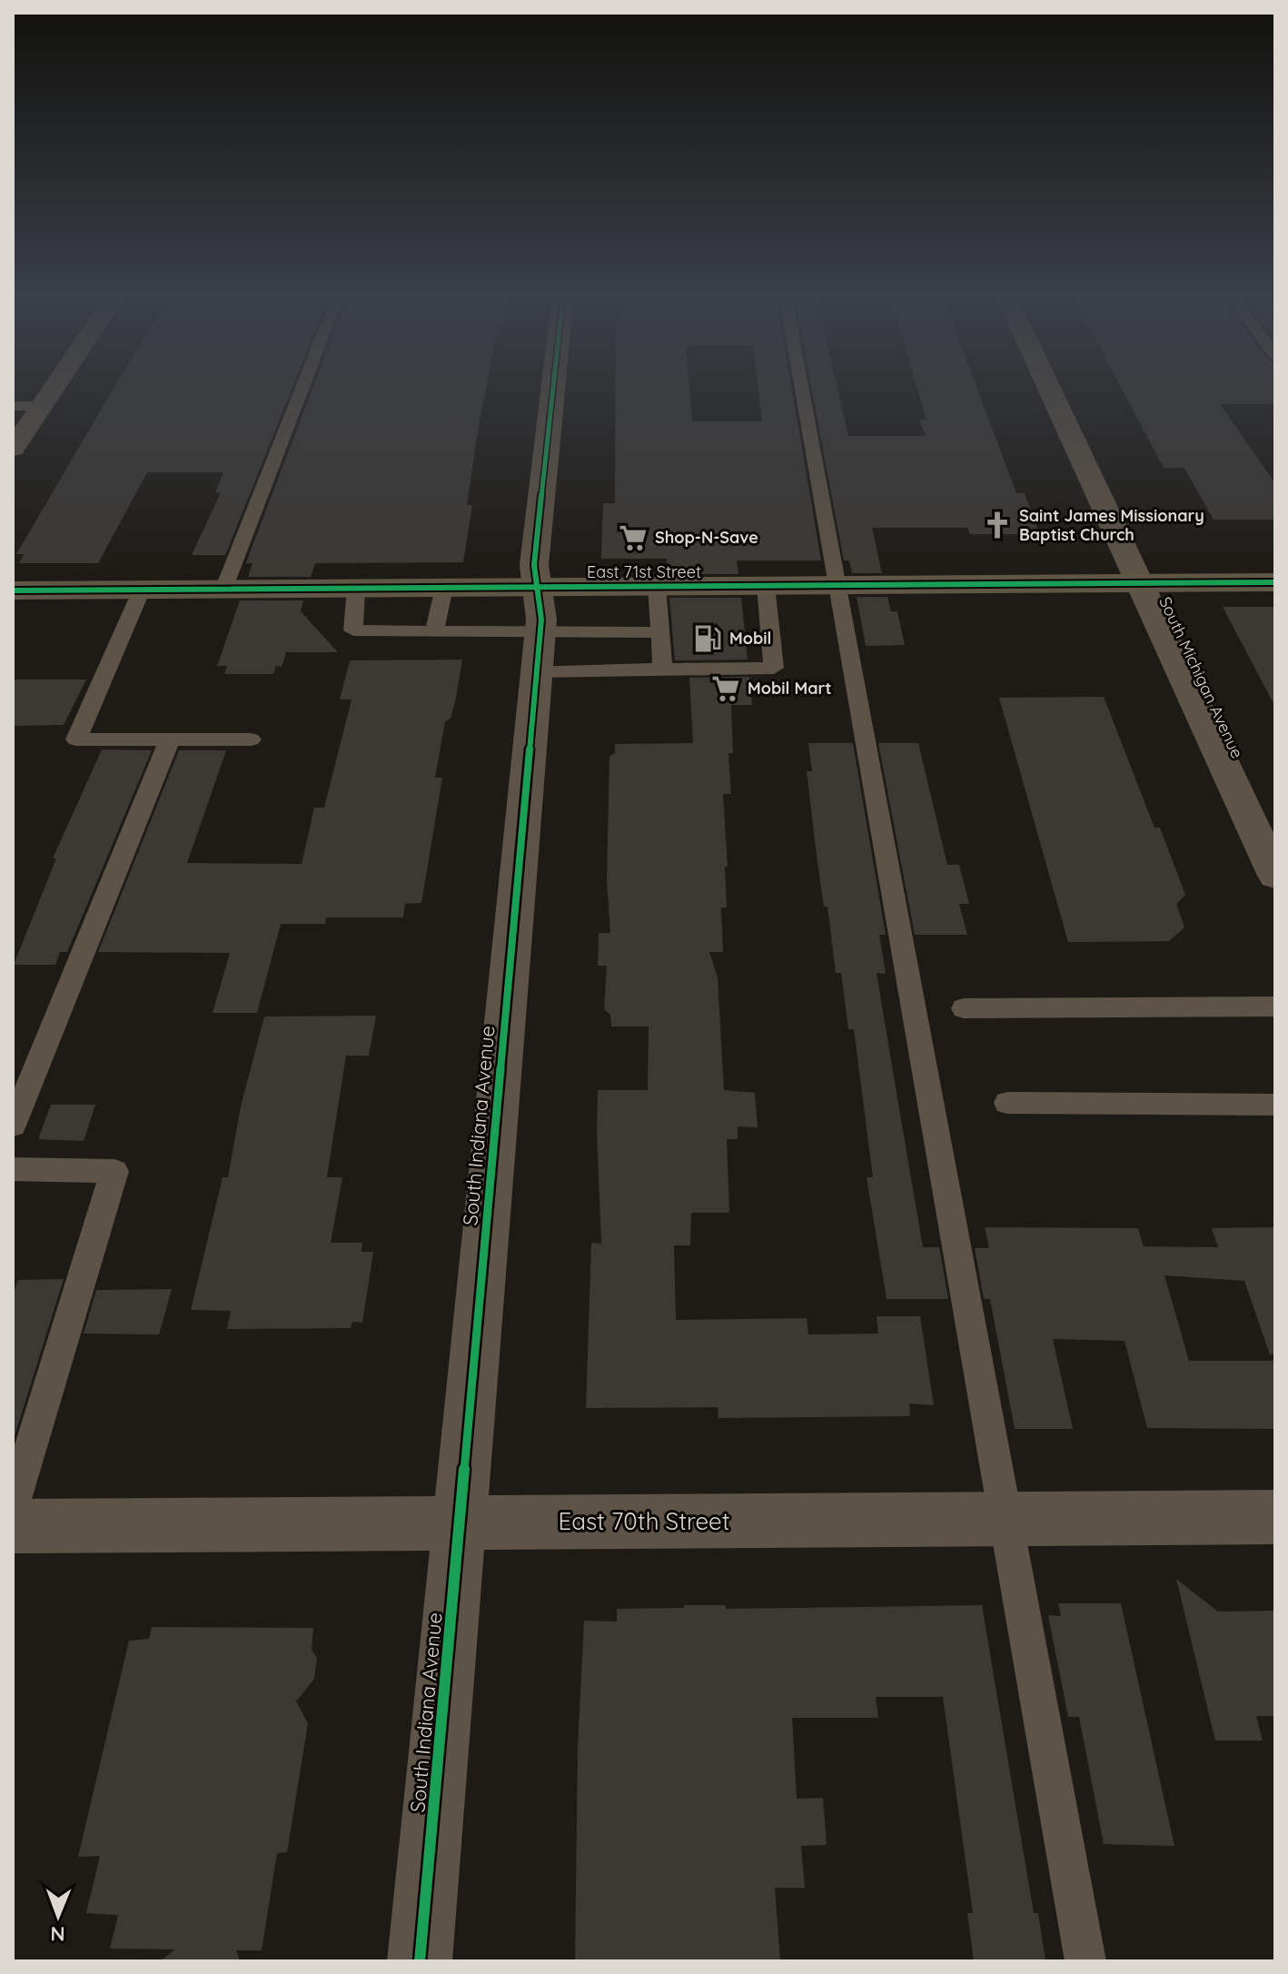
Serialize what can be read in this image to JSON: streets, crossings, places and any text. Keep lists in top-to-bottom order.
{
  "streets": {
    "main road": ["East 71st Street"],
    "street": ["South Michigan Avenue", "South Indiana Avenue", "East 70th Street"]
  },
  "crossings": [
    ["East 71st Street", "South Michigan Avenue"],
    ["East 71st Street", "South Indiana Avenue"],
    ["South Indiana Avenue", "East 70th Street"]
  ],
  "places": {
    "church": ["Saint James Missionary Baptist Church"],
    "supermarket": ["Shop-N-Save", "Mobil Mart"],
    "fuel station": ["Mobil"]
  },
  "north": "bottom"
}
